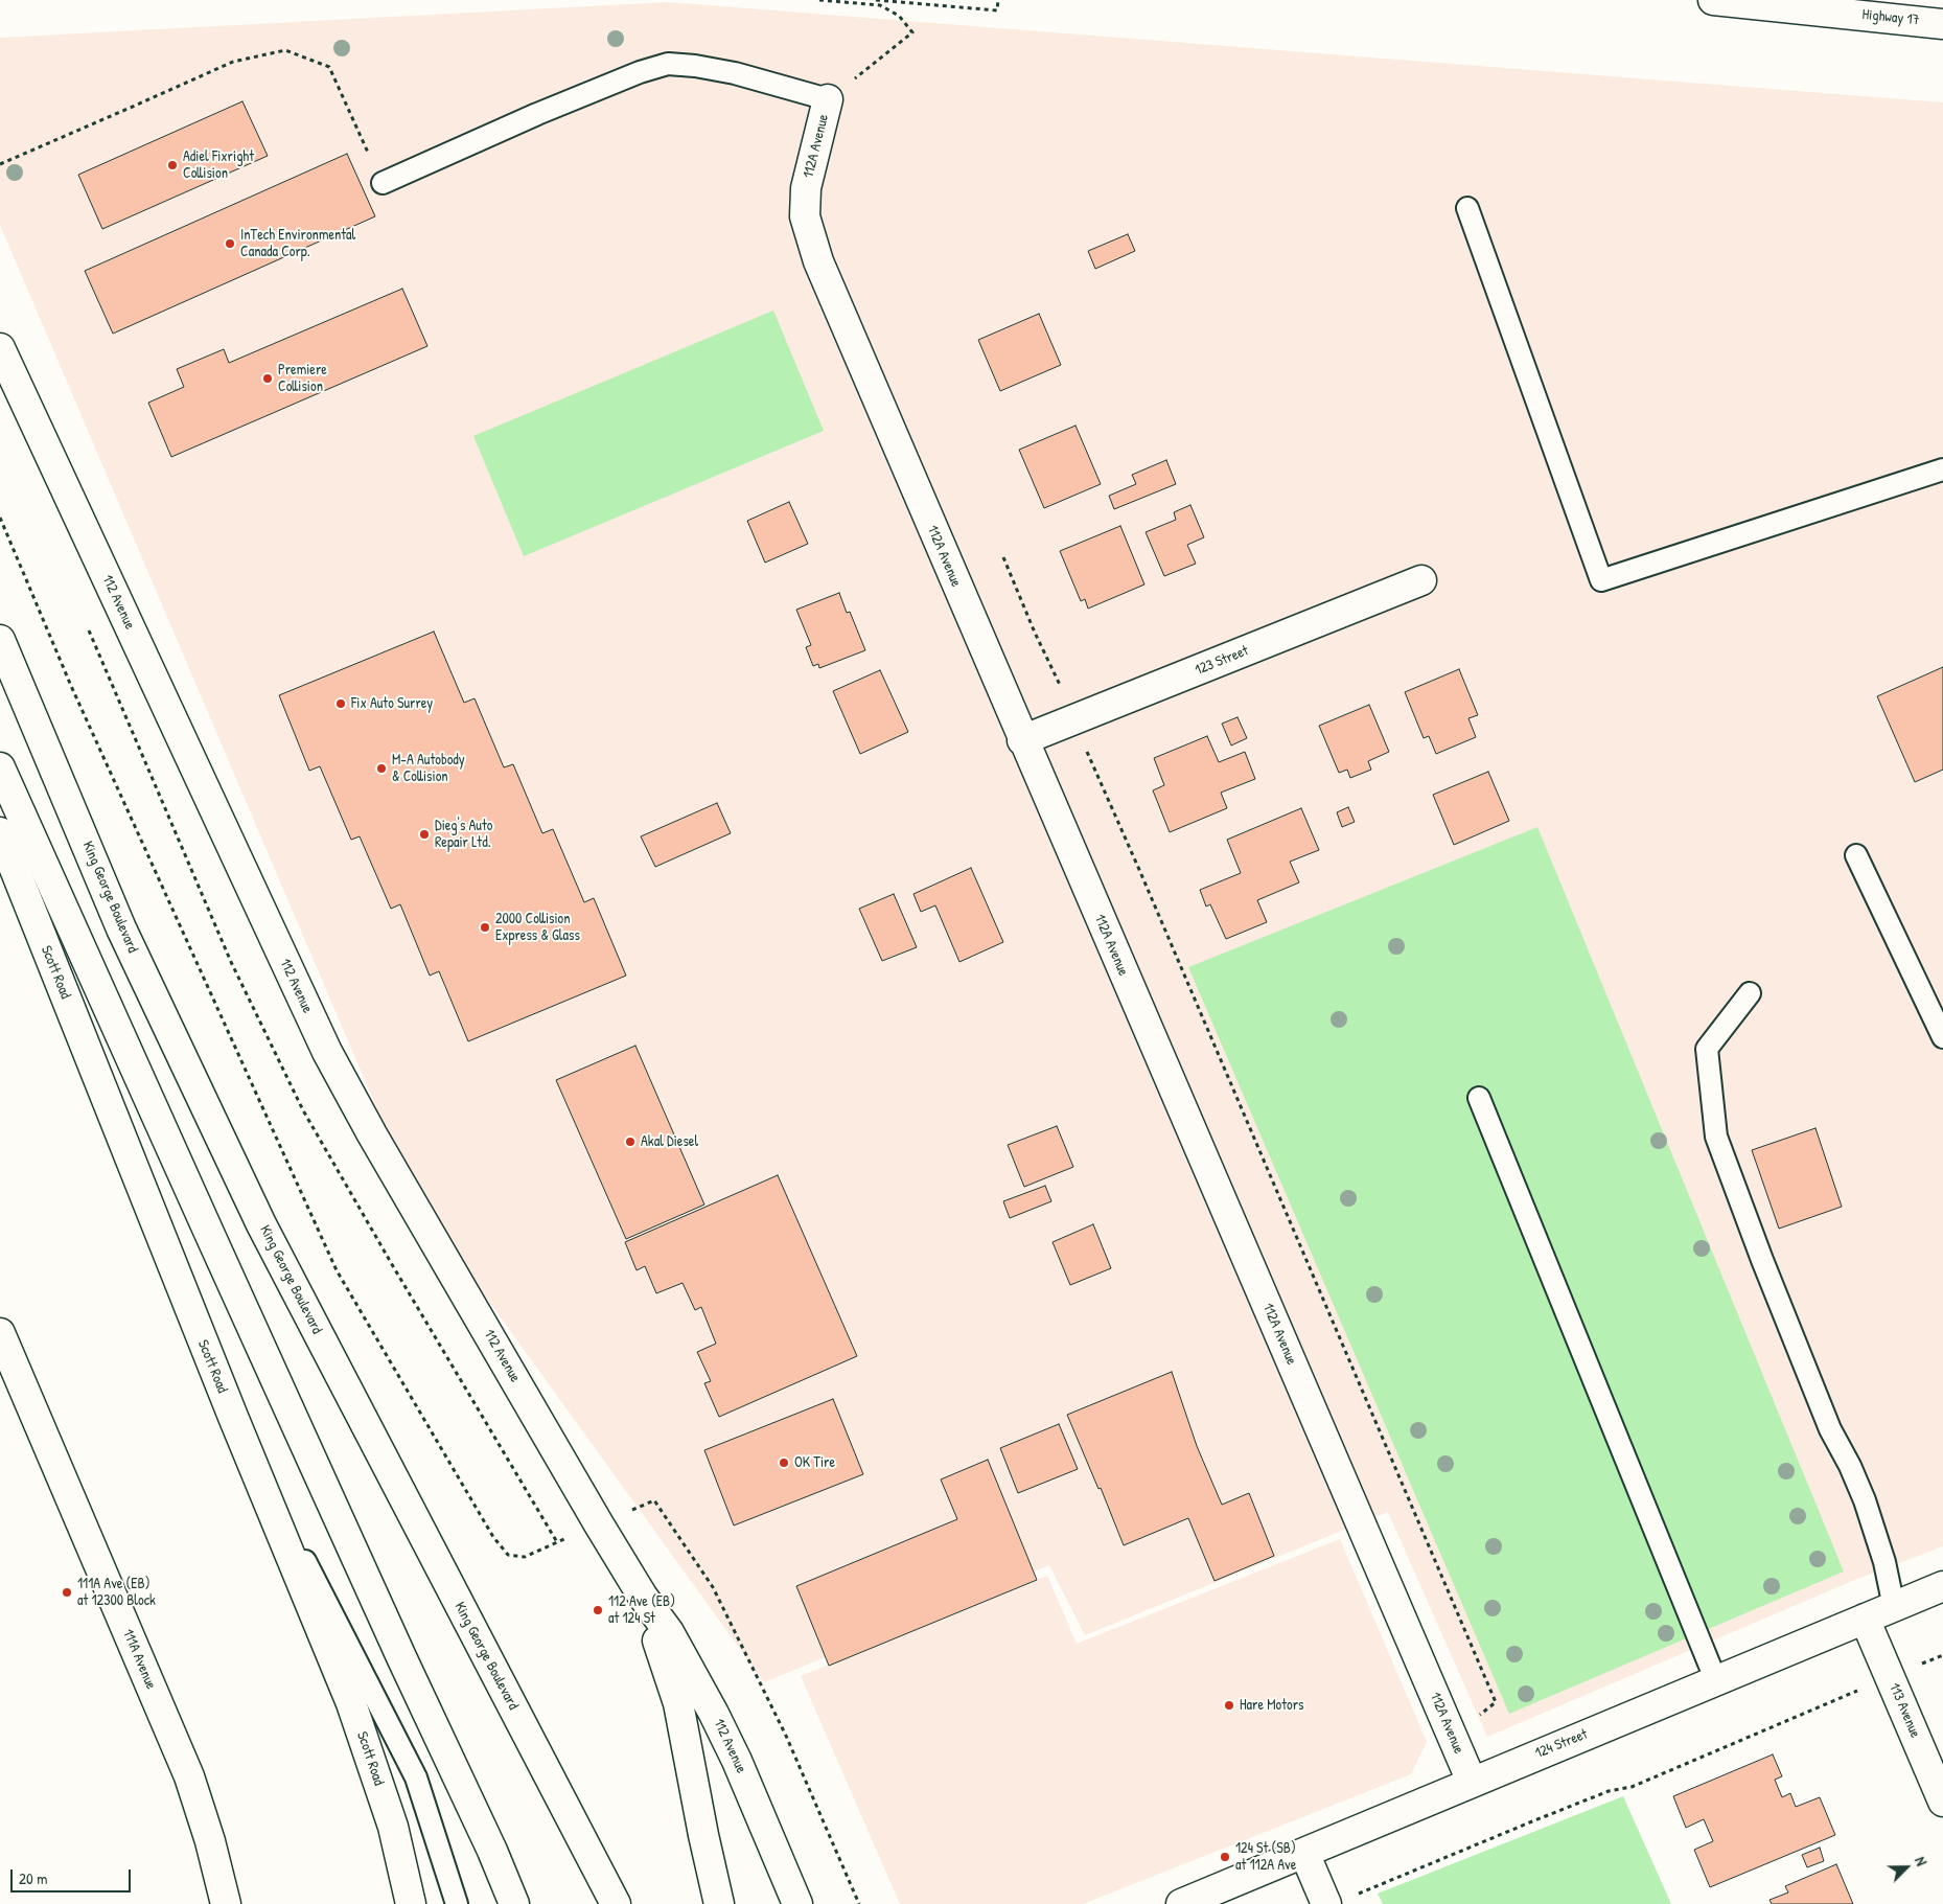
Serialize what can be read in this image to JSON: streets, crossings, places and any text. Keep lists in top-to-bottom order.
{
  "streets": {
    "main road": [
      "Highway 17",
      "112A Avenue",
      "112 Avenue",
      "123 Street",
      "King George Boulevard",
      "Scott Road",
      "111A Avenue",
      "113 Avenue",
      "124 Street"
    ]
  },
  "crossings": [
    ["112A Avenue", "123 Street"],
    ["112A Avenue", "124 Street"],
    ["113 Avenue", "124 Street"]
  ],
  "places": [
    "Adiel Fixright Collision",
    "InTech Environmental Canada Corp.",
    "Premiere Collision",
    "Fix Auto Surrey",
    "M-A Autobody & Collision",
    "Dieg's Auto Repair Ltd.",
    "2000 Collision Express & Glass",
    "Akal Diesel",
    "OK Tire",
    "111A Ave (EB) at 12300 Block",
    "112 Ave (EB) at 124 St",
    "Hare Motors",
    "124 St (SB) at 112A Ave"
  ],
  "scale_bar": "20 m",
  "north": "top right"
}
